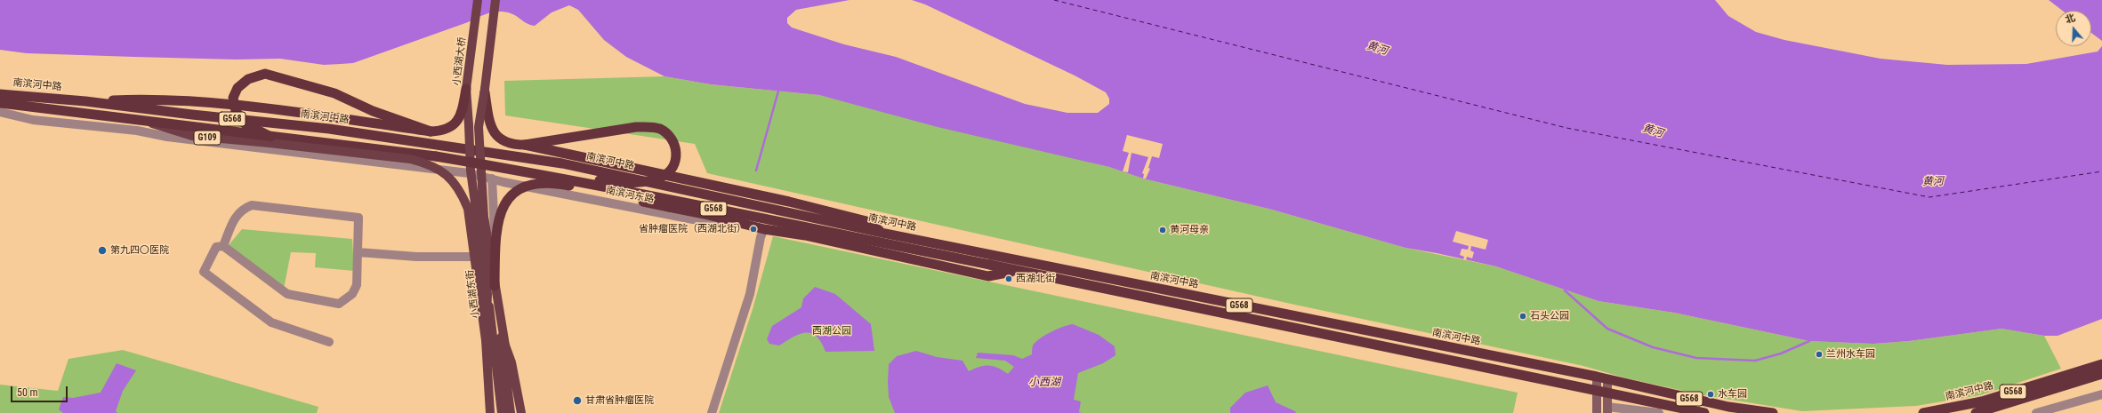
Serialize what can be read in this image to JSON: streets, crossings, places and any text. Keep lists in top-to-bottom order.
{
  "streets": {
    "highway": ["南滨河中路", "G568"],
    "main road": ["小西湖大桥"],
    "street": ["南滨河东路", "小西湖东街"]
  },
  "water": ["黄河", "小西湖"],
  "parks": ["西湖公园"],
  "places": [
    "省肿瘤医院（西湖北街）",
    "黄河母亲",
    "第九四〇医院",
    "西湖北街",
    "石头公园",
    "兰州水车园",
    "水车园",
    "甘肃省肿瘤医院"
  ],
  "scale_bar": "50 m",
  "north": "top"
}
